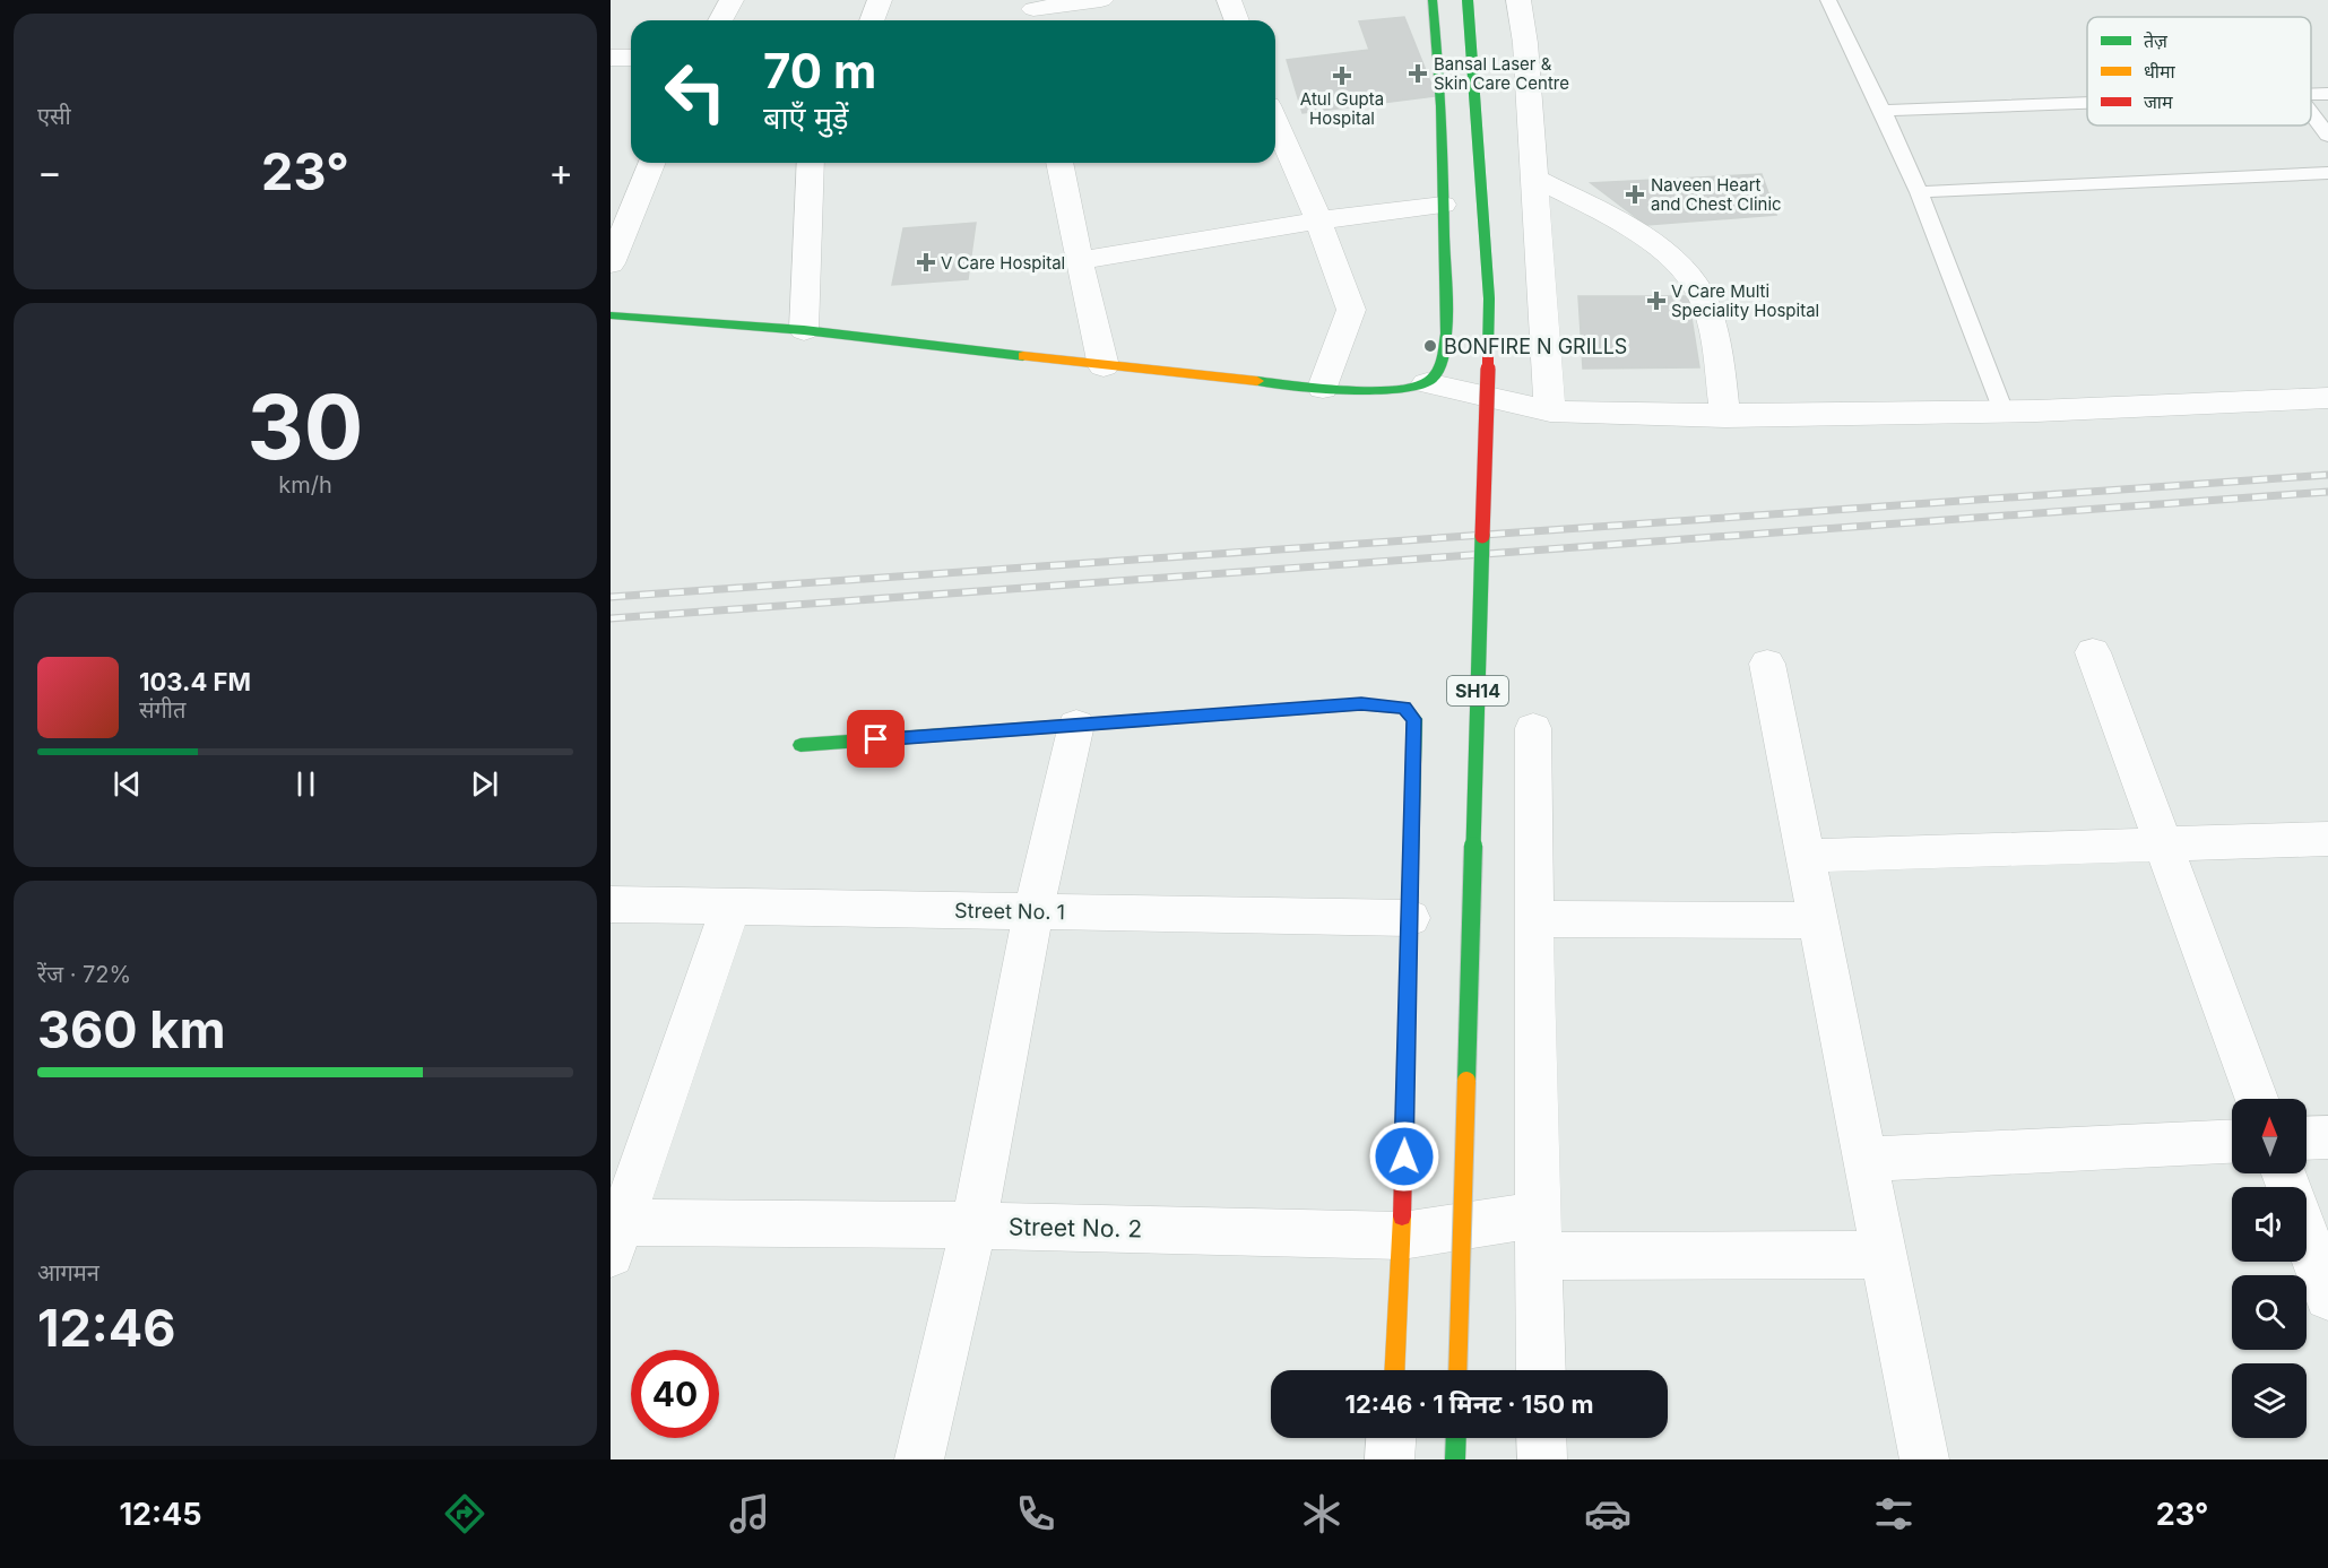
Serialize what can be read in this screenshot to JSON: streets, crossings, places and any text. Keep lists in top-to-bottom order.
{
  "streets": {
    "street": ["SH14", "Street No. 1", "Street No. 2"]
  },
  "places": {
    "health": [
      "Bansal Laser & Skin Care Centre",
      "Atul Gupta Hospital",
      "Naveen Heart and Chest Clinic",
      "V Care Hospital",
      "V Care Multi Speciality Hospital"
    ],
    "other": ["BONFIRE N GRILLS"]
  },
  "legend": ["तेज़", "धीमा", "जाम"],
  "north": "top",
  "page": {
    "tile": [
      "एसी",
      ["30", "km/h"],
      ["रेंज · 72%", "360 km"],
      ["आगमन", "12:46"]
    ],
    "turn": ["70 m", "बाएँ मुड़ें"],
    "heat": ["−", "23°", "+"],
    "song": ["103.4 FM", "संगीत"],
    "limit": "40",
    "trip": "12:46 · 1 मिनट · 150 m",
    "tabs": ["12:45", "23°"]
  }
}
